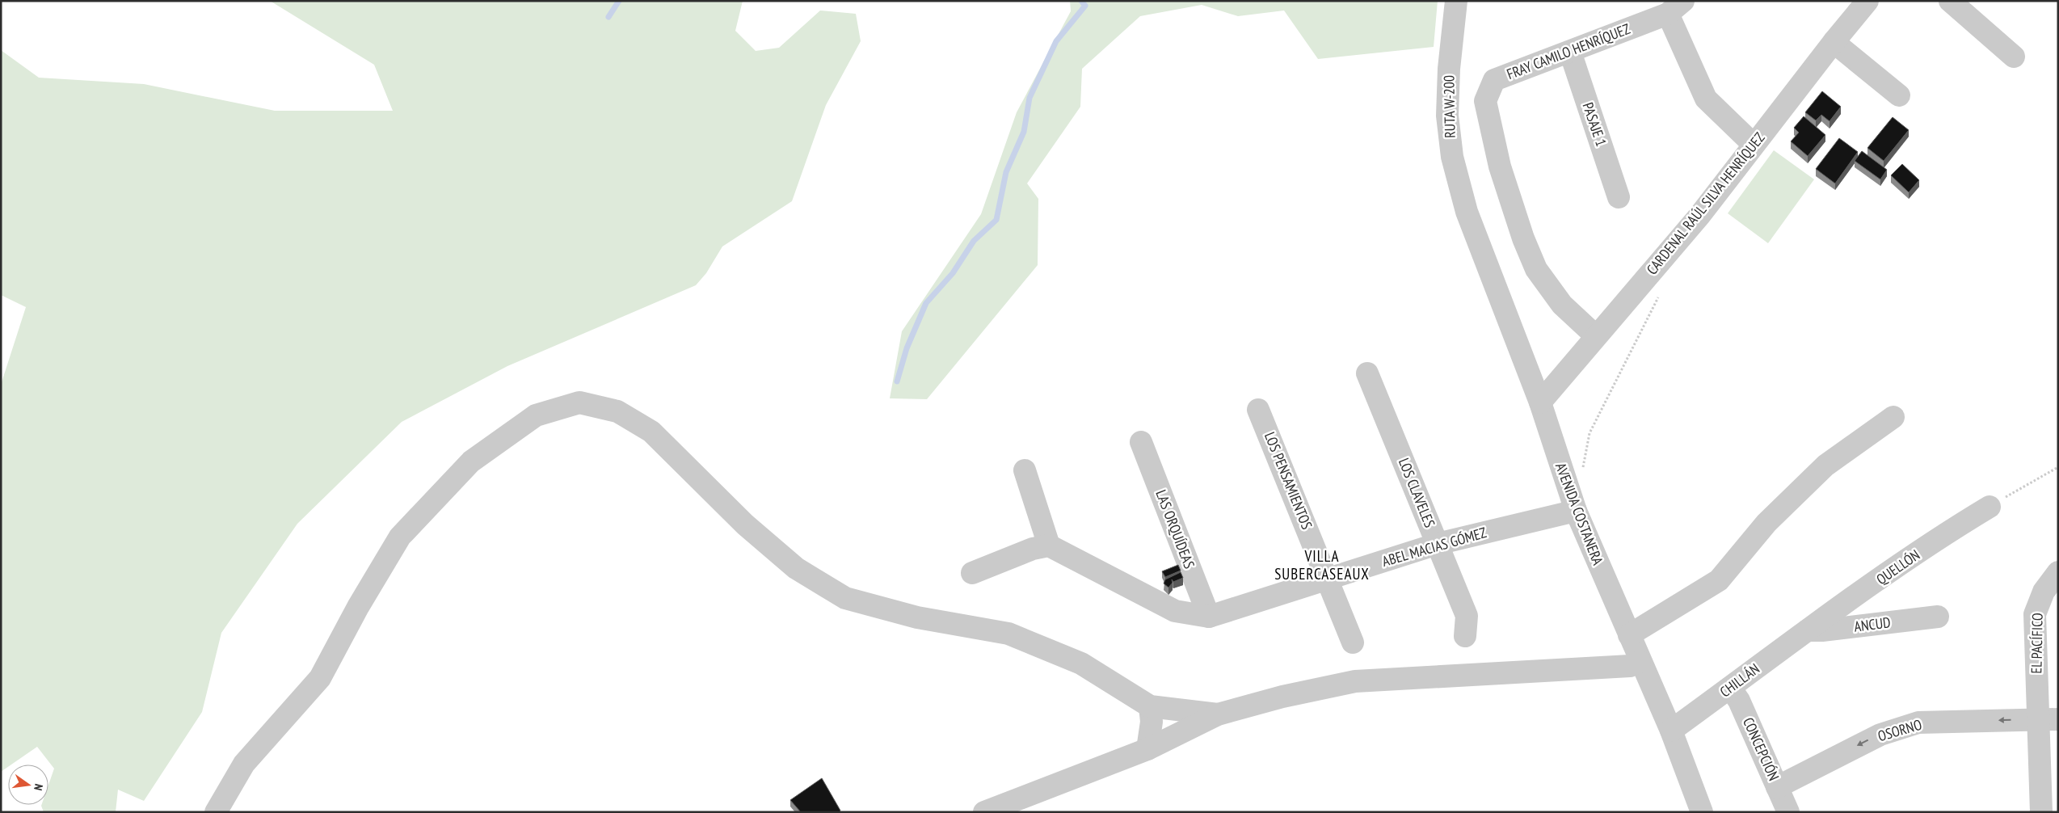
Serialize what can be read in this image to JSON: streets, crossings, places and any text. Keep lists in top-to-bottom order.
{
  "streets": {
    "street": [
      "FRAY CAMILO HENRÍQUEZ",
      "RUTA W-200",
      "PASAJE 1",
      "CARDENAL RAÚL SILVA HENRÍQUEZ",
      "LOS PENSAMIENTOS",
      "LOS CLAVELES",
      "AVENIDA COSTANERA",
      "LAS ORQUÍDEAS",
      "ABEL MACIAS GÓMEZ",
      "QUELLÓN",
      "ANCUD",
      "EL PACÍFICO",
      "CHILLÁN",
      "OSORNO",
      "CONCEPCIÓN"
    ]
  },
  "crossings": [
    ["FRAY CAMILO HENRÍQUEZ", "PASAJE 1"],
    ["FRAY CAMILO HENRÍQUEZ", "CARDENAL RAÚL SILVA HENRÍQUEZ"],
    ["RUTA W-200", "AVENIDA COSTANERA"],
    ["CARDENAL RAÚL SILVA HENRÍQUEZ", "AVENIDA COSTANERA"],
    ["LOS PENSAMIENTOS", "ABEL MACIAS GÓMEZ"],
    ["LOS CLAVELES", "ABEL MACIAS GÓMEZ"],
    ["AVENIDA COSTANERA", "ABEL MACIAS GÓMEZ"],
    ["AVENIDA COSTANERA", "CHILLÁN"],
    ["LAS ORQUÍDEAS", "ABEL MACIAS GÓMEZ"],
    ["QUELLÓN", "ANCUD"],
    ["QUELLÓN", "CHILLÁN"],
    ["ANCUD", "CHILLÁN"],
    ["EL PACÍFICO", "OSORNO"],
    ["CHILLÁN", "CONCEPCIÓN"],
    ["OSORNO", "CONCEPCIÓN"]
  ],
  "one_way": ["OSORNO"],
  "districts": ["VILLA SUBERCASEAUX"],
  "north": "right"
}
